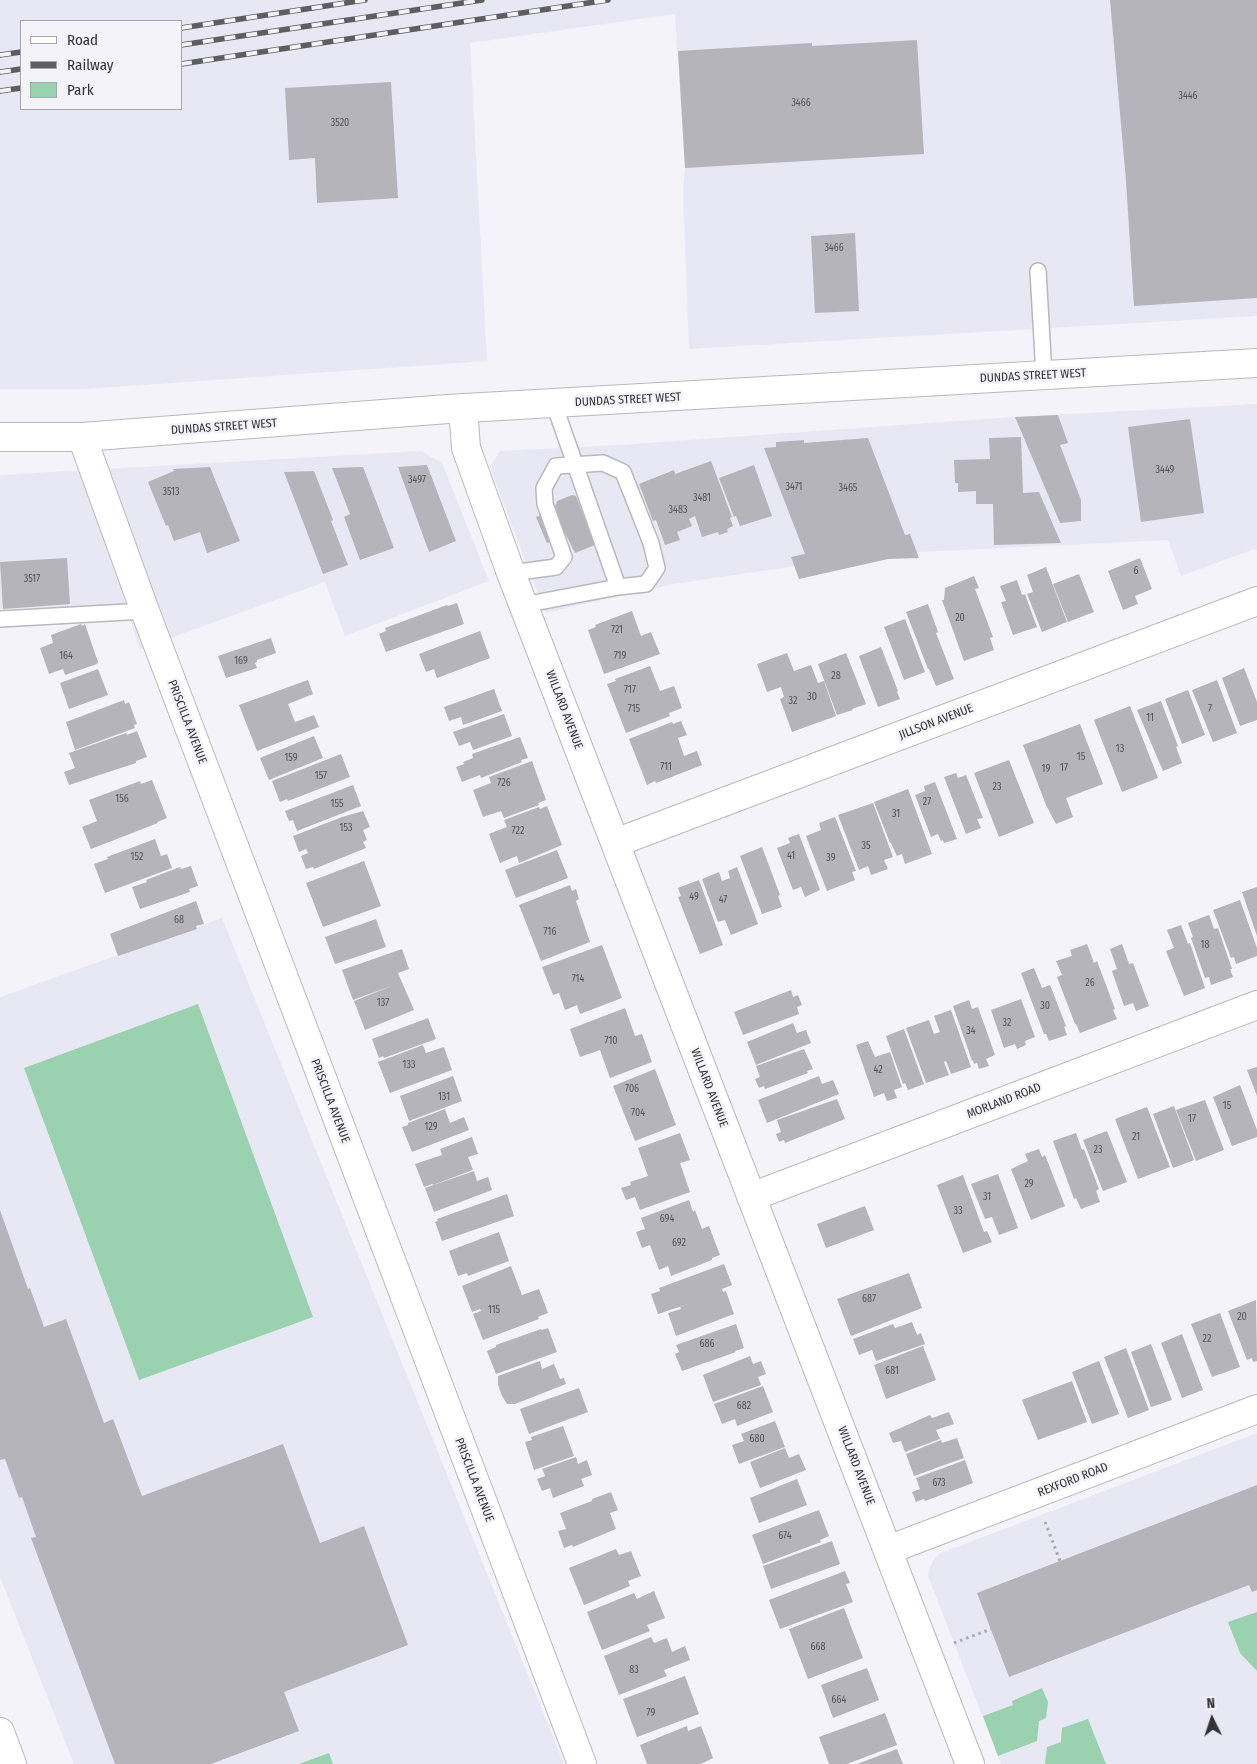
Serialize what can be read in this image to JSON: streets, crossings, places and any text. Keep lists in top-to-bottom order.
{
  "streets": {
    "street": [
      "DUNDAS STREET WEST",
      "WILLARD AVENUE",
      "PRISCILLA AVENUE",
      "JILLSON AVENUE",
      "MORLAND ROAD",
      "REXFORD ROAD"
    ]
  },
  "crossings": [
    ["DUNDAS STREET WEST", "WILLARD AVENUE"],
    ["DUNDAS STREET WEST", "PRISCILLA AVENUE"],
    ["WILLARD AVENUE", "JILLSON AVENUE"],
    ["WILLARD AVENUE", "MORLAND ROAD"],
    ["WILLARD AVENUE", "REXFORD ROAD"]
  ],
  "house_numbers": [
    "3446",
    "3466",
    "3520",
    "3466",
    "3449",
    "3497",
    "3471",
    "3465",
    "3513",
    "3481",
    "3483",
    "6",
    "3517",
    "20",
    "721",
    "164",
    "719",
    "169",
    "28",
    "717",
    "30",
    "32",
    "715",
    "7",
    "11",
    "13",
    "15",
    "159",
    "711",
    "17",
    "19",
    "157",
    "726",
    "23",
    "156",
    "27",
    "155",
    "31",
    "153",
    "722",
    "35",
    "41",
    "152",
    "39",
    "49",
    "47",
    "68",
    "716",
    "18",
    "714",
    "26",
    "137",
    "30",
    "32",
    "34",
    "710",
    "133",
    "42",
    "706",
    "131",
    "15",
    "704",
    "17",
    "129",
    "21",
    "23",
    "29",
    "31",
    "33",
    "694",
    "692",
    "687",
    "115",
    "20",
    "22",
    "686",
    "681",
    "682",
    "680",
    "673",
    "674",
    "668",
    "83",
    "664",
    "79"
  ],
  "legend": ["Road", "Railway", "Park"],
  "north": "top"
}
